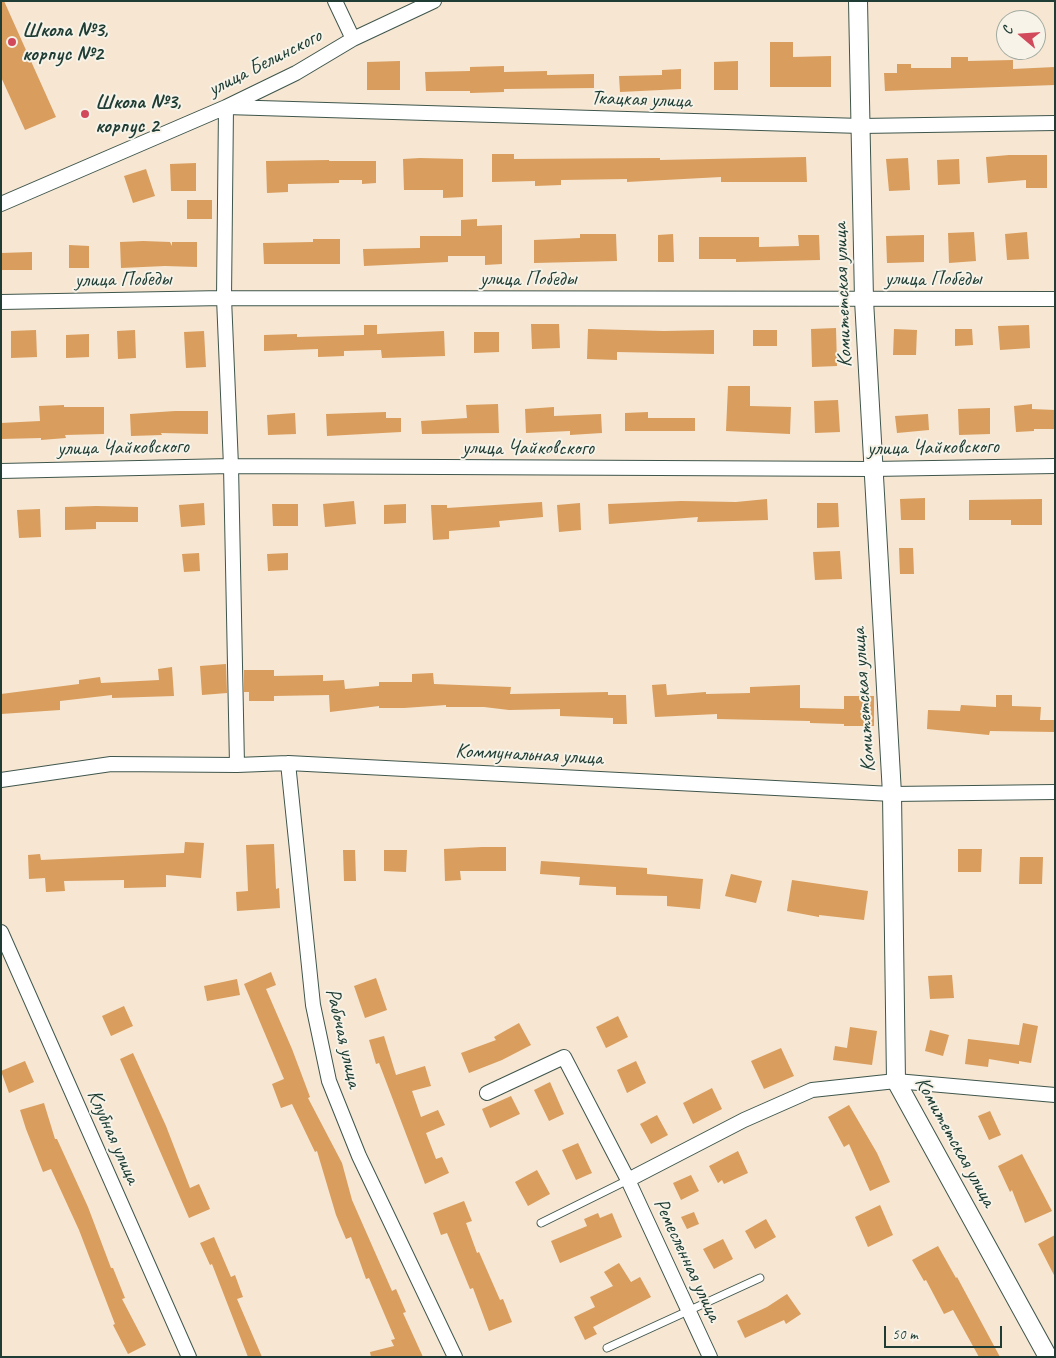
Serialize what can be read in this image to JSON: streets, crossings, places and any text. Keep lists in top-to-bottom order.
{
  "streets": {
    "street": [
      "улица Белинского",
      "Ткацкая улица",
      "улица Победы",
      "Комитетская улица",
      "улица Чайковского",
      "Коммунальная улица",
      "Рабочая улица",
      "Клубная улица",
      "Ремесленная улица"
    ]
  },
  "crossings": [
    ["улица Белинского", "Ткацкая улица"],
    ["Ткацкая улица", "Комитетская улица"],
    ["улица Победы", "Комитетская улица"],
    ["Комитетская улица", "улица Чайковского"],
    ["Комитетская улица", "Коммунальная улица"],
    ["Коммунальная улица", "Рабочая улица"]
  ],
  "places": ["Школа №3, корпус №2", "Школа №3, корпус 2"],
  "scale_bar": "50 m",
  "north": "left"
}
